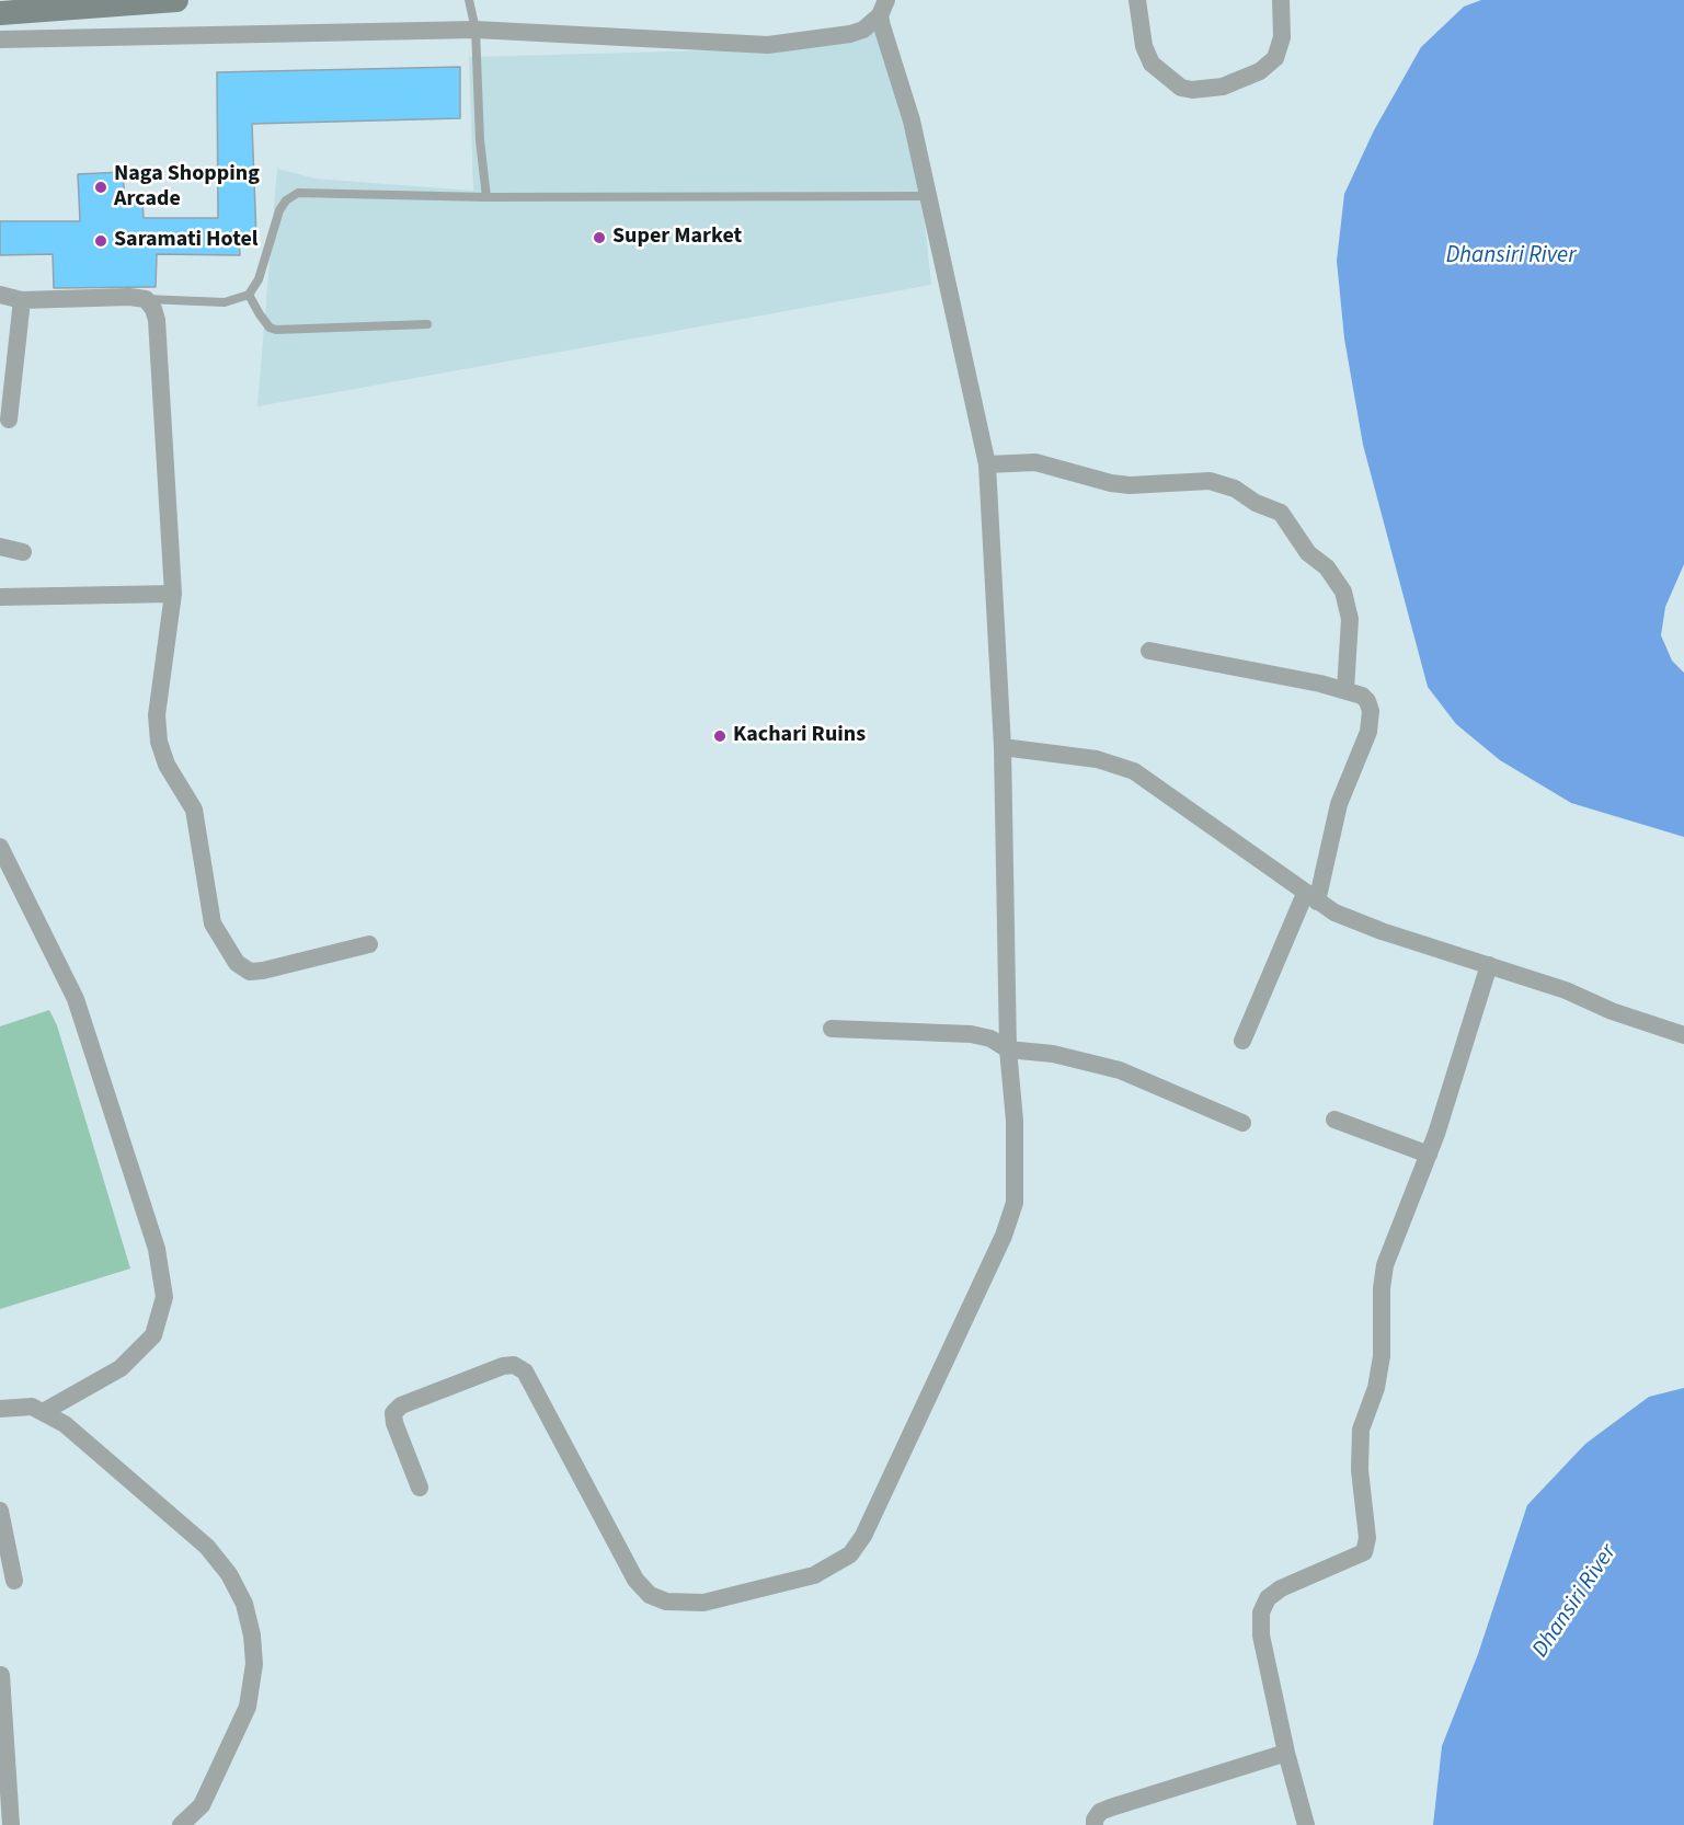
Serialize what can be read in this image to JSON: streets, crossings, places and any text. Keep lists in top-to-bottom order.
{
  "water": ["Dhansiri River"],
  "places": [
    "Naga Shopping Arcade",
    "Super Market",
    "Saramati Hotel",
    "Kachari Ruins"
  ]
}
